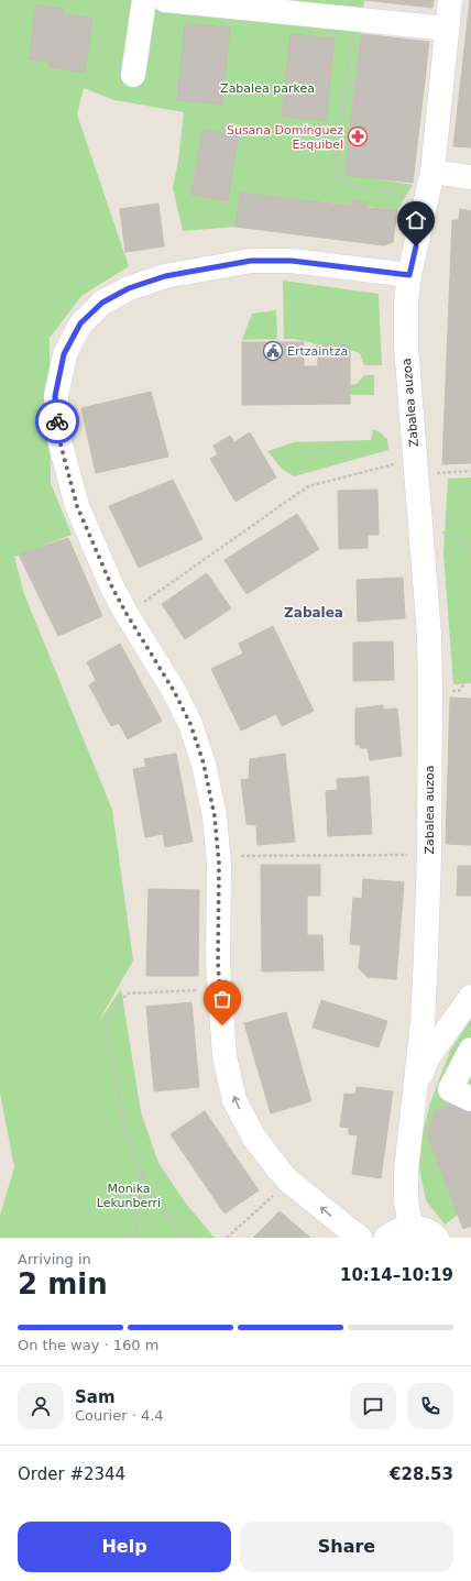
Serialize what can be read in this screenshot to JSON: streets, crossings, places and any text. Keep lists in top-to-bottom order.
{
  "streets": {
    "street": ["Zabalea auzoa"]
  },
  "districts": ["Zabalea"],
  "parks": ["Zabalea parkea", "Monika Lekunberri"],
  "places": {
    "pharmacy": ["Susana Domínguez Esquibel"],
    "public building": ["Ertzaintza"]
  },
  "page": {
    "heading": ["2 min", "Arriving in", "10:14–10:19"],
    "panel": [
      "Sam",
      "Courier · 4.4",
      "Order #2344",
      "€28.53"
    ],
    "bar": "On the way · 160 m",
    "buttons": ["Help", "Share"]
  }
}
